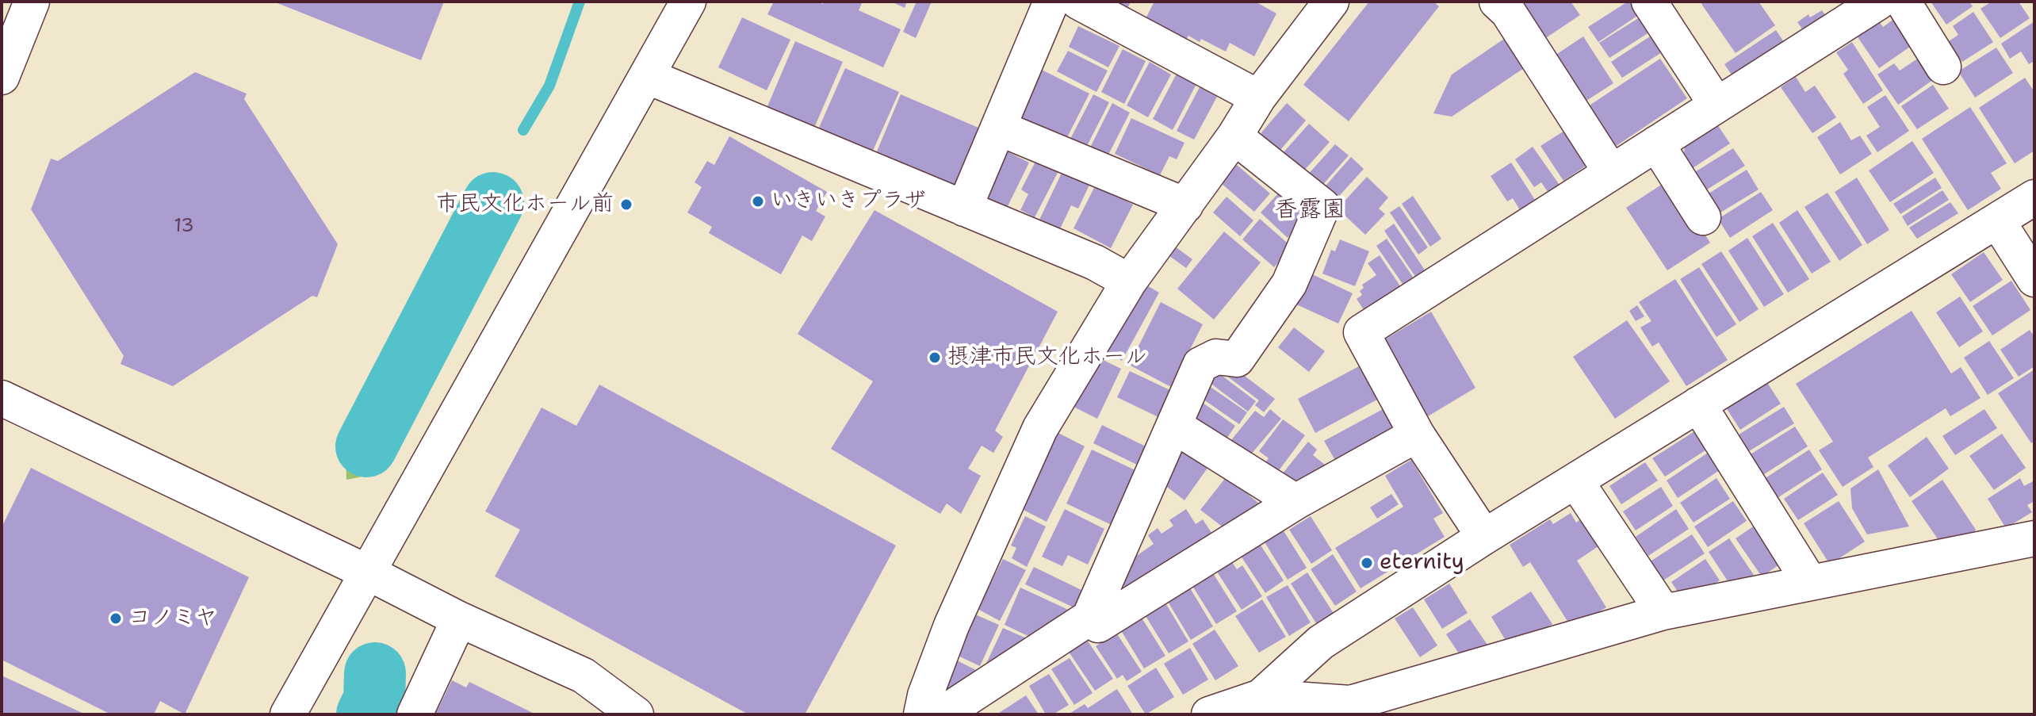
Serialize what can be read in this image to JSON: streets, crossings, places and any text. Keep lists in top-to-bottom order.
{
  "districts": ["香露園"],
  "places": [
    "いきいきプラザ",
    "市民文化ホール前",
    "摂津市民文化ホール",
    "eternity",
    "コノミヤ"
  ],
  "house_numbers": ["13"]
}
